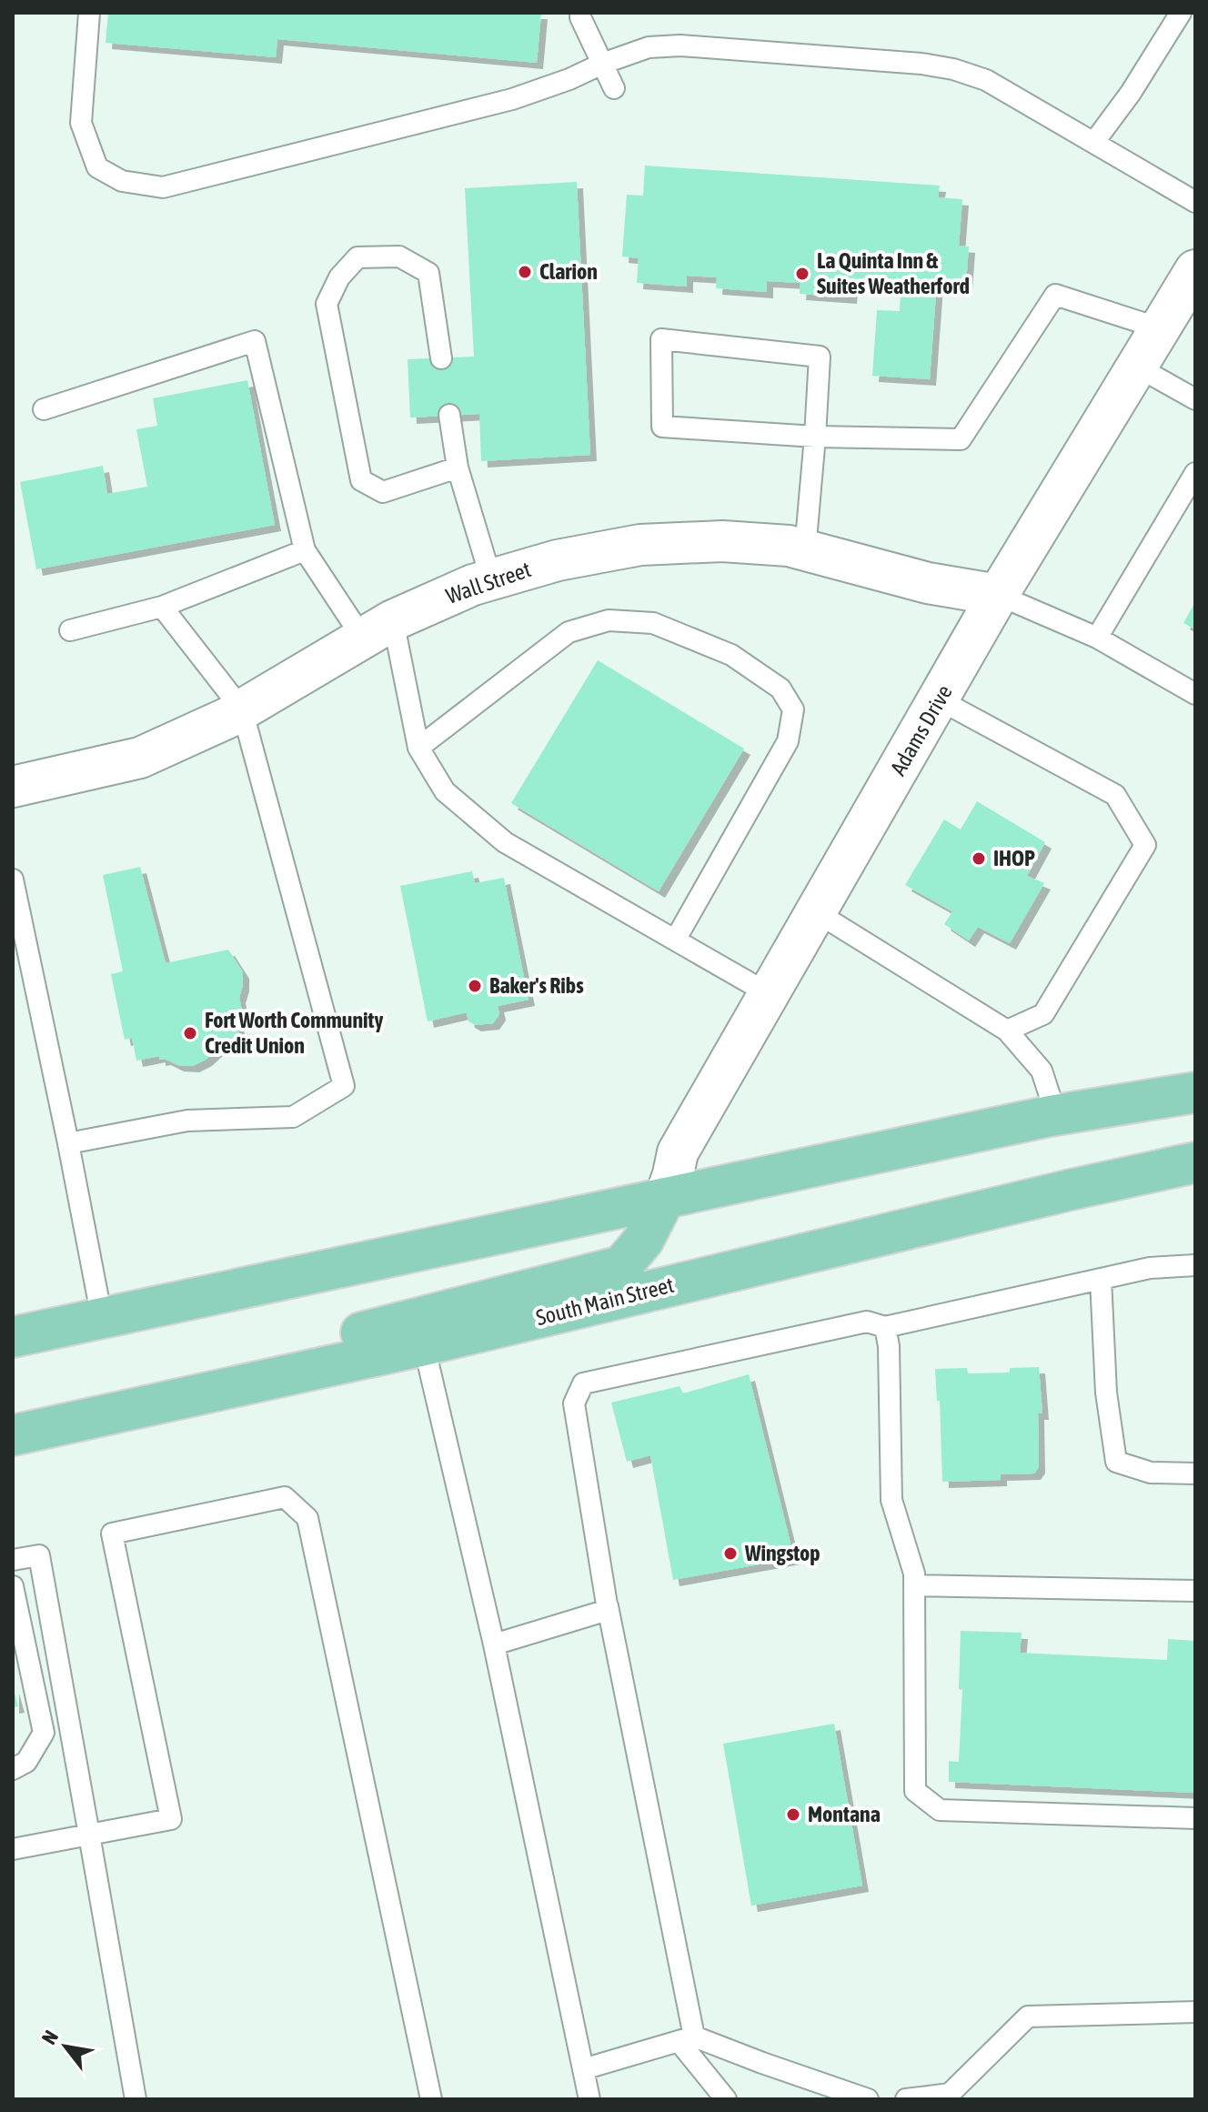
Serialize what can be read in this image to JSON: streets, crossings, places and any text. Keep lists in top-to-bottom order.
{
  "streets": {
    "main road": ["South Main Street"],
    "street": ["Wall Street", "Adams Drive"]
  },
  "crossings": [
    ["Wall Street", "Adams Drive"]
  ],
  "places": [
    "Clarion",
    "La Quinta Inn & Suites Weatherford",
    "IHOP",
    "Baker's Ribs",
    "Fort Worth Community Credit Union",
    "Wingstop",
    "Montana"
  ],
  "north": "top left"
}
